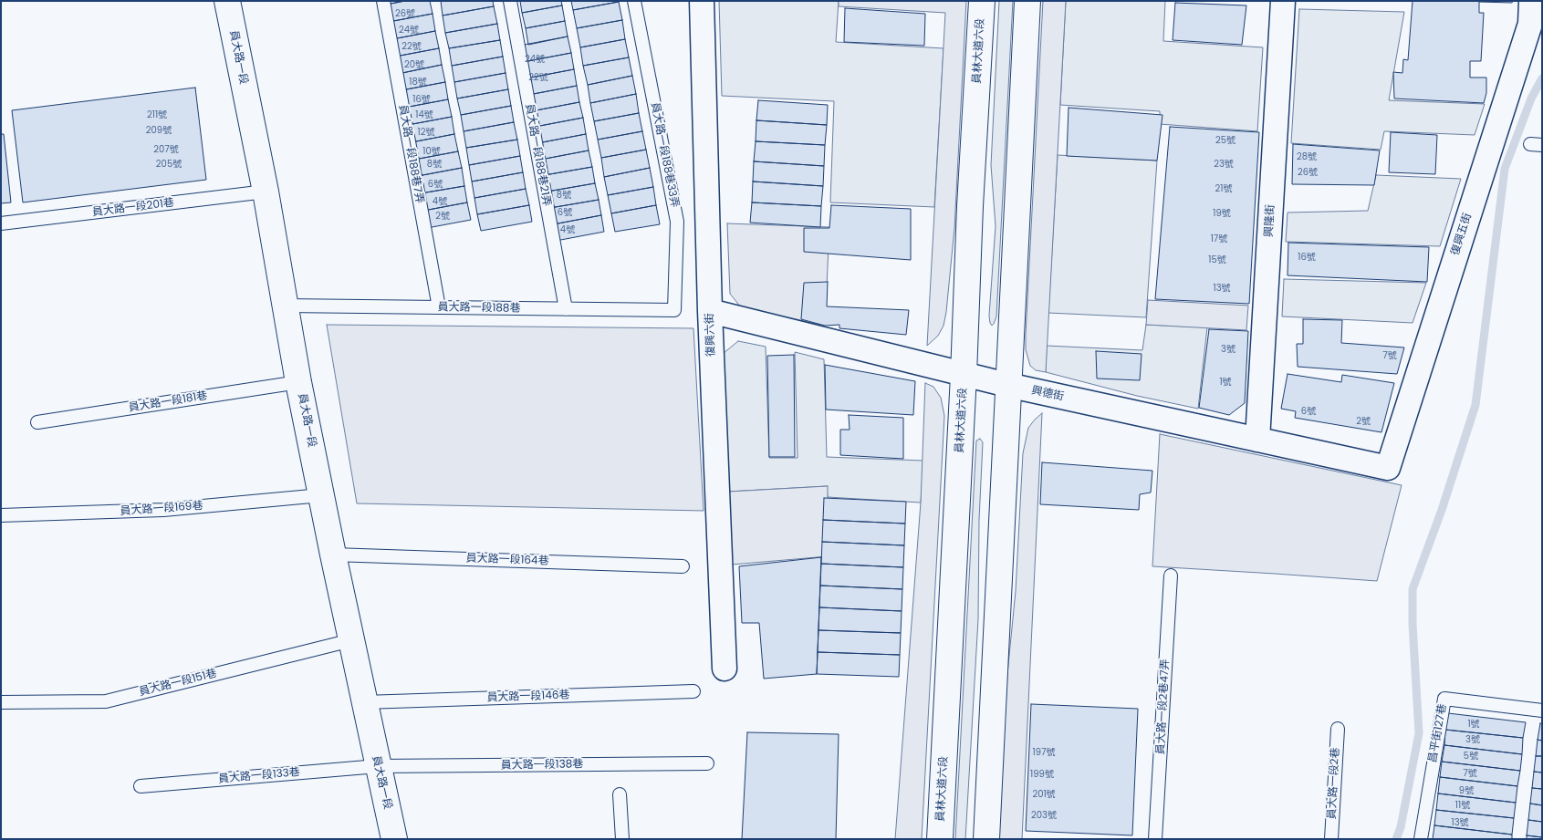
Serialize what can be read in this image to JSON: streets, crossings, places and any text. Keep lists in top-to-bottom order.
{
  "streets": {
    "main road": ["員林大道六段", "員大路一段"],
    "street": [
      "興隆街",
      "復興五街",
      "復興六街",
      "興德街"
    ],
    "lane": [
      "員大路一段188巷7弄",
      "員大路一段188巷21弄",
      "員大路一段188巷33弄",
      "員大路一段201巷",
      "員大路一段188巷",
      "員大路一段181巷",
      "員大路一段169巷",
      "員大路一段164巷",
      "員大路一段151巷",
      "員大路一段146巷",
      "員大路一段2巷47弄",
      "昌平街127巷",
      "員大路一段138巷",
      "員大路一段133巷",
      "員大路一段2巷"
    ]
  },
  "crossings": [
    ["員林大道六段", "興德街"],
    ["員大路一段", "員大路一段201巷"],
    ["員大路一段", "員大路一段188巷"],
    ["員大路一段", "員大路一段181巷"],
    ["員大路一段", "員大路一段169巷"],
    ["員大路一段", "員大路一段164巷"],
    ["員大路一段", "員大路一段151巷"],
    ["員大路一段", "員大路一段146巷"],
    ["員大路一段", "員大路一段138巷"],
    ["員大路一段", "員大路一段133巷"],
    ["員大路一段188巷7弄", "員大路一段188巷"],
    ["員大路一段188巷21弄", "員大路一段188巷"],
    ["員大路一段188巷33弄", "員大路一段188巷"],
    ["興隆街", "興德街"],
    ["復興五街", "興德街"],
    ["復興六街", "興德街"],
    ["員大路一段138巷", "員大路一段133巷"]
  ],
  "house_numbers": [
    "26號",
    "24號",
    "22號",
    "24號",
    "20號",
    "22號",
    "18號",
    "16號",
    "211號",
    "14號",
    "209號",
    "12號",
    "25號",
    "207號",
    "10號",
    "28號",
    "205號",
    "8號",
    "23號",
    "26號",
    "6號",
    "21號",
    "8號",
    "4號",
    "6號",
    "19號",
    "2號",
    "4號",
    "17號",
    "16號",
    "15號",
    "13號",
    "3號",
    "7號",
    "1號",
    "6號",
    "2號",
    "1號",
    "3號",
    "197號",
    "5號",
    "7號",
    "199號",
    "9號",
    "201號",
    "11號",
    "203號",
    "13號"
  ]
}
